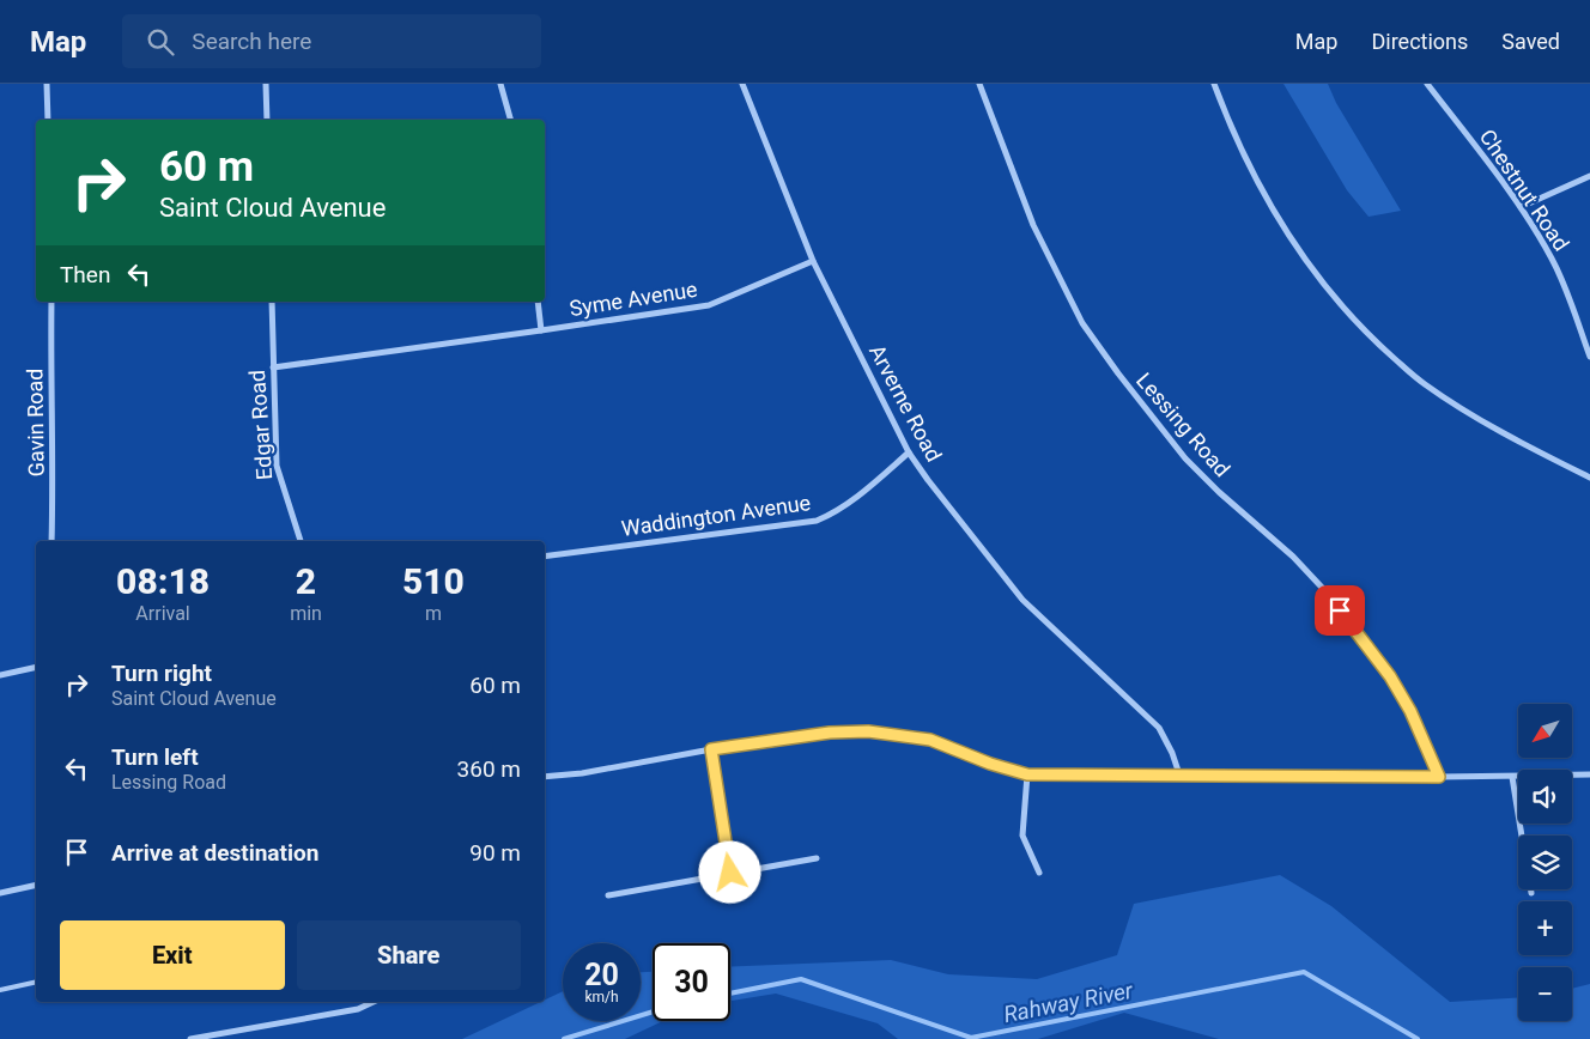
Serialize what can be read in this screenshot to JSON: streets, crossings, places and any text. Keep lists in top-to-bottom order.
{
  "streets": {
    "street": [
      "Chestnut Road",
      "Syme Avenue",
      "Arverne Road",
      "Gavin Road",
      "Edgar Road",
      "Lessing Road",
      "Waddington Avenue"
    ]
  },
  "crossings": [
    ["Syme Avenue", "Arverne Road"],
    ["Syme Avenue", "Edgar Road"],
    ["Arverne Road", "Waddington Avenue"]
  ],
  "water": ["Rahway River"],
  "north": "bottom left",
  "page": {
    "header": "Map",
    "search": "Search here",
    "nav": ["Map", "Directions", "Saved"],
    "turn": ["60 m", "Saint Cloud Avenue"],
    "then": "Then",
    "eta": [
      "08:18",
      "Arrival",
      "2",
      "min",
      "510",
      "m"
    ],
    "list": [
      {
        "name": "Turn right",
        "note": "Saint Cloud Avenue",
        "value": "60 m"
      },
      {
        "name": "Turn left",
        "note": "Lessing Road",
        "value": "360 m"
      },
      {
        "name": "Arrive at destination",
        "value": "90 m"
      }
    ],
    "map_buttons": ["+", "−"],
    "buttons": ["Exit", "Share"],
    "speed": "20 km/h",
    "limit": "30"
  }
}
